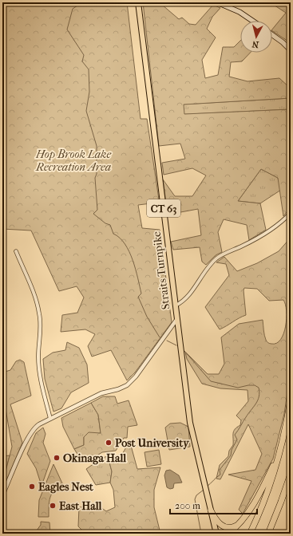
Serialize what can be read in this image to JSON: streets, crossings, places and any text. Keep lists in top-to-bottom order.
{
  "streets": {
    "main road": ["CT 63", "Straits Turnpike"]
  },
  "parks": ["Hop Brook Lake Recreation Area"],
  "places": [
    "Post University",
    "Okinaga Hall",
    "Eagles Nest",
    "East Hall"
  ],
  "scale_bar": "200 m",
  "north": "bottom"
}
